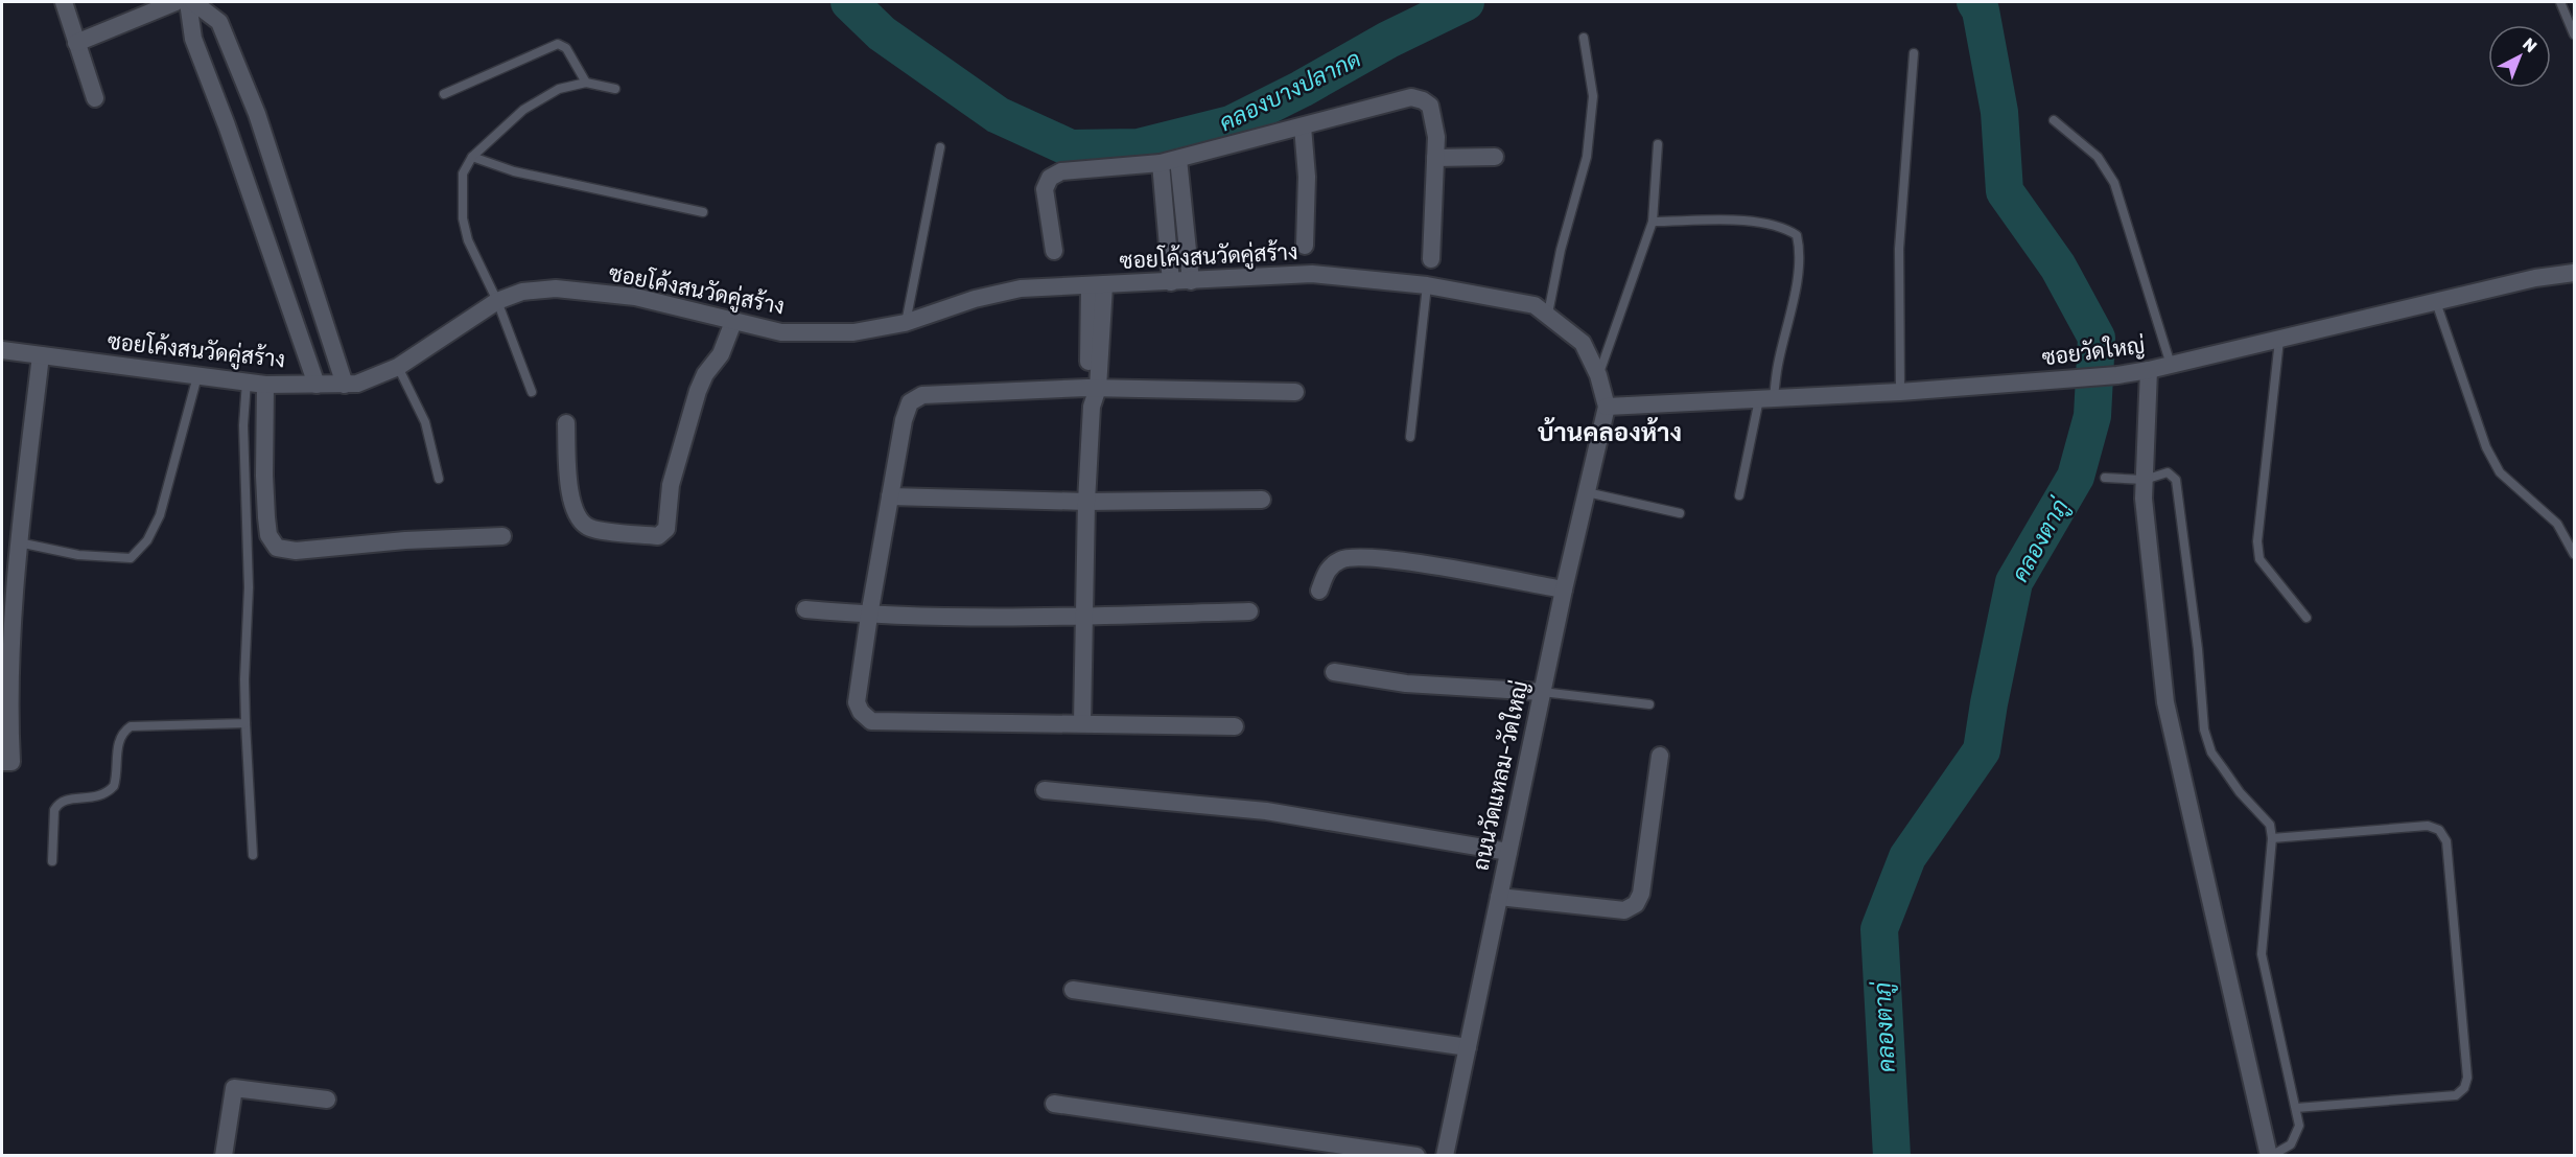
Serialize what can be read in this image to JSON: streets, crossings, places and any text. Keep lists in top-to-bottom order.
{
  "streets": {
    "street": ["ซอยโค้งสนวัดคู่สร้าง", "ซอยวัดใหญ่", "ถนนวัดแหลม-วัดใหญ่"]
  },
  "crossings": [
    ["ซอยโค้งสนวัดคู่สร้าง", "ซอยวัดใหญ่"],
    ["ซอยโค้งสนวัดคู่สร้าง", "ถนนวัดแหลม-วัดใหญ่"],
    ["ซอยวัดใหญ่", "ถนนวัดแหลม-วัดใหญ่"]
  ],
  "districts": ["บ้านคลองห้าง"],
  "water": ["คลองบางปลากด", "คลองตาภู่"],
  "north": "top right"
}
